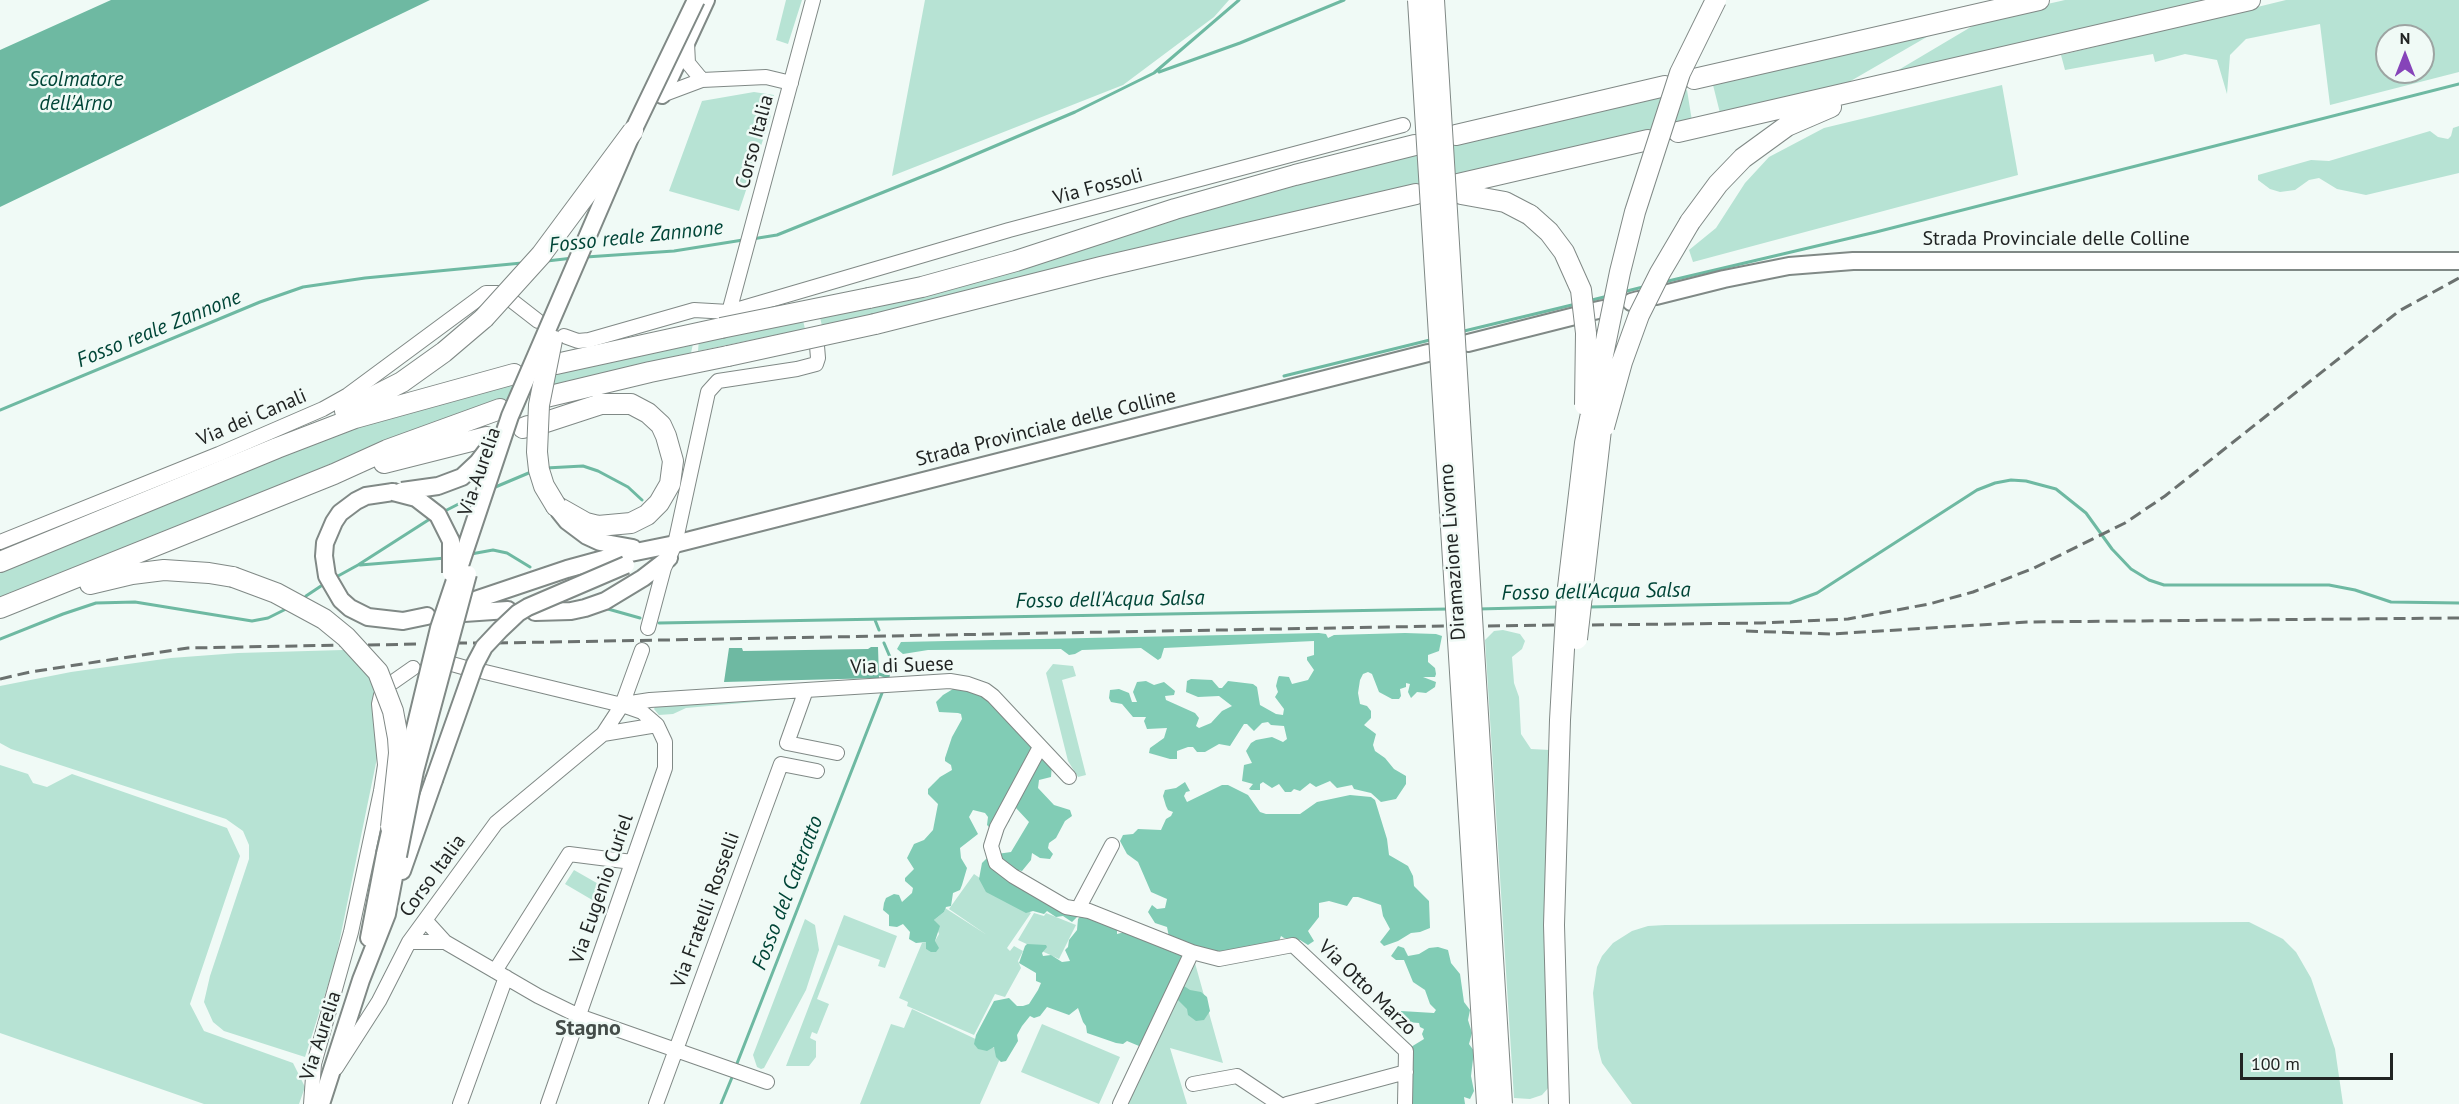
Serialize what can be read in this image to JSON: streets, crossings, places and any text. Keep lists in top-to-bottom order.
{
  "streets": {
    "highway": ["Diramazione Livorno"],
    "main road": ["Strada Provinciale delle Colline", "Via Aurelia"],
    "street": [
      "Corso Italia",
      "Via Fossoli",
      "Via dei Canali",
      "Via di Suese",
      "Via Eugenio Curiel",
      "Via Fratelli Rosselli",
      "Via Otto Marzo"
    ]
  },
  "crossings": [
    ["Corso Italia", "Via Fossoli"],
    ["Corso Italia", "Via Aurelia"],
    ["Corso Italia", "Via di Suese"],
    ["Via di Suese", "Via Otto Marzo"]
  ],
  "districts": ["Stagno"],
  "water": [
    "Scolmatore dell'Arno",
    "Fosso reale Zannone",
    "Fosso dell'Acqua Salsa",
    "Fosso del Cateratto"
  ],
  "scale_bar": "100 m",
  "north": "top"
}
